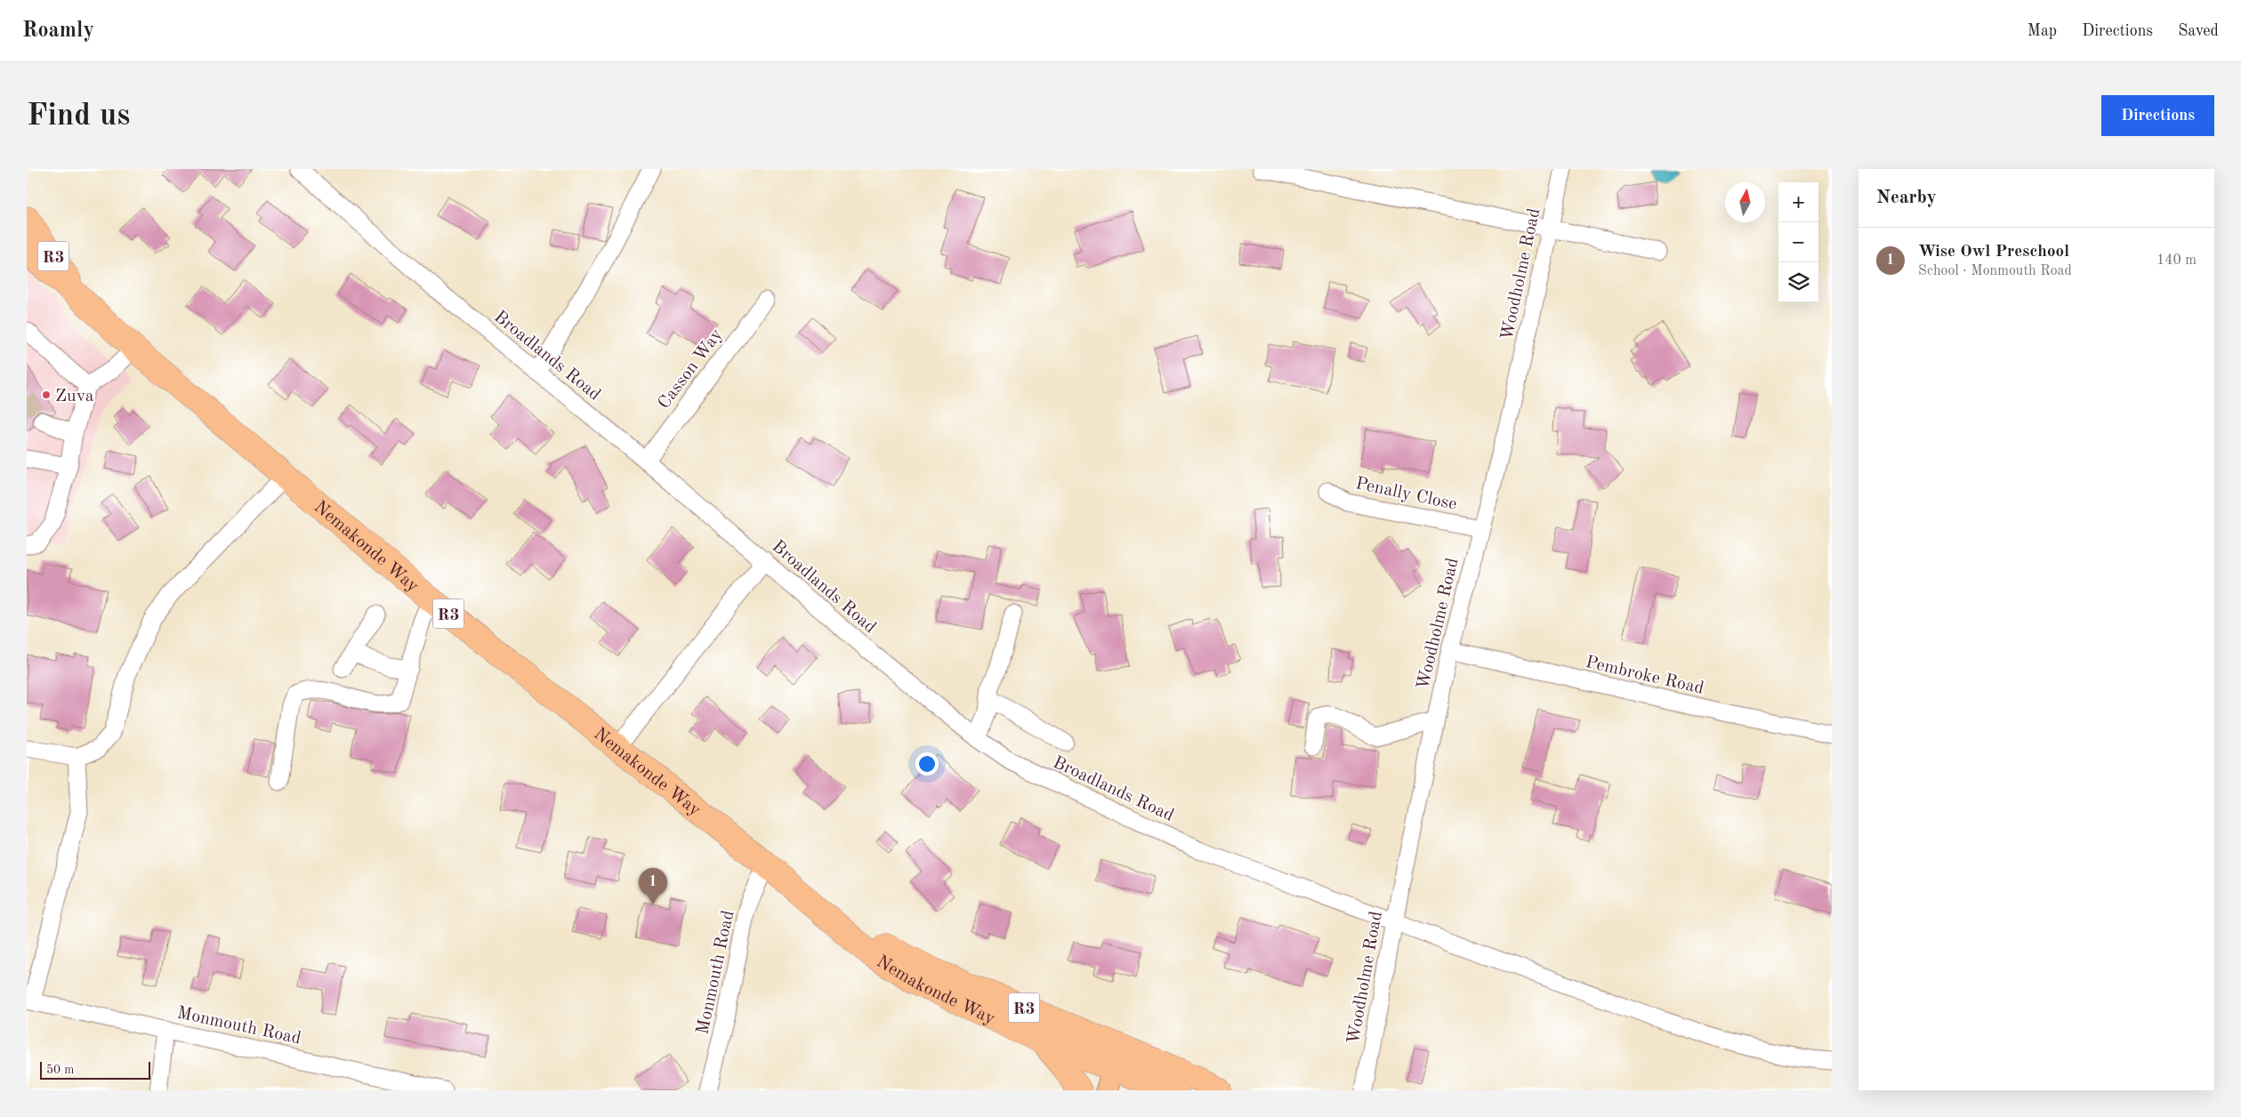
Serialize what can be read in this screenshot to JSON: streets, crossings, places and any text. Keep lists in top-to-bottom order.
{
  "streets": {
    "highway": ["R3", "Nemakonde Way"],
    "street": [
      "Woodholme Road",
      "Broadlands Road",
      "Casson Way",
      "Penally Close",
      "Pembroke Road",
      "Monmouth Road"
    ]
  },
  "crossings": [
    ["Woodholme Road", "Broadlands Road"],
    ["Woodholme Road", "Penally Close"],
    ["Woodholme Road", "Pembroke Road"],
    ["Broadlands Road", "Casson Way"],
    ["Nemakonde Way", "Monmouth Road"]
  ],
  "places": ["Zuva"],
  "scale_bar": "50 m",
  "north": "top",
  "page": {
    "header": "Roamly",
    "nav": ["Map", "Directions", "Saved"],
    "buttons": "Directions",
    "title": "Find us",
    "heading": "Nearby",
    "map_buttons": ["+", "−"],
    "list": [
      {
        "mark": "1",
        "name": "Wise Owl Preschool",
        "note": "School · Monmouth Road",
        "value": "140 m"
      }
    ],
    "pins": "1",
    "scale": "50 m"
  }
}
